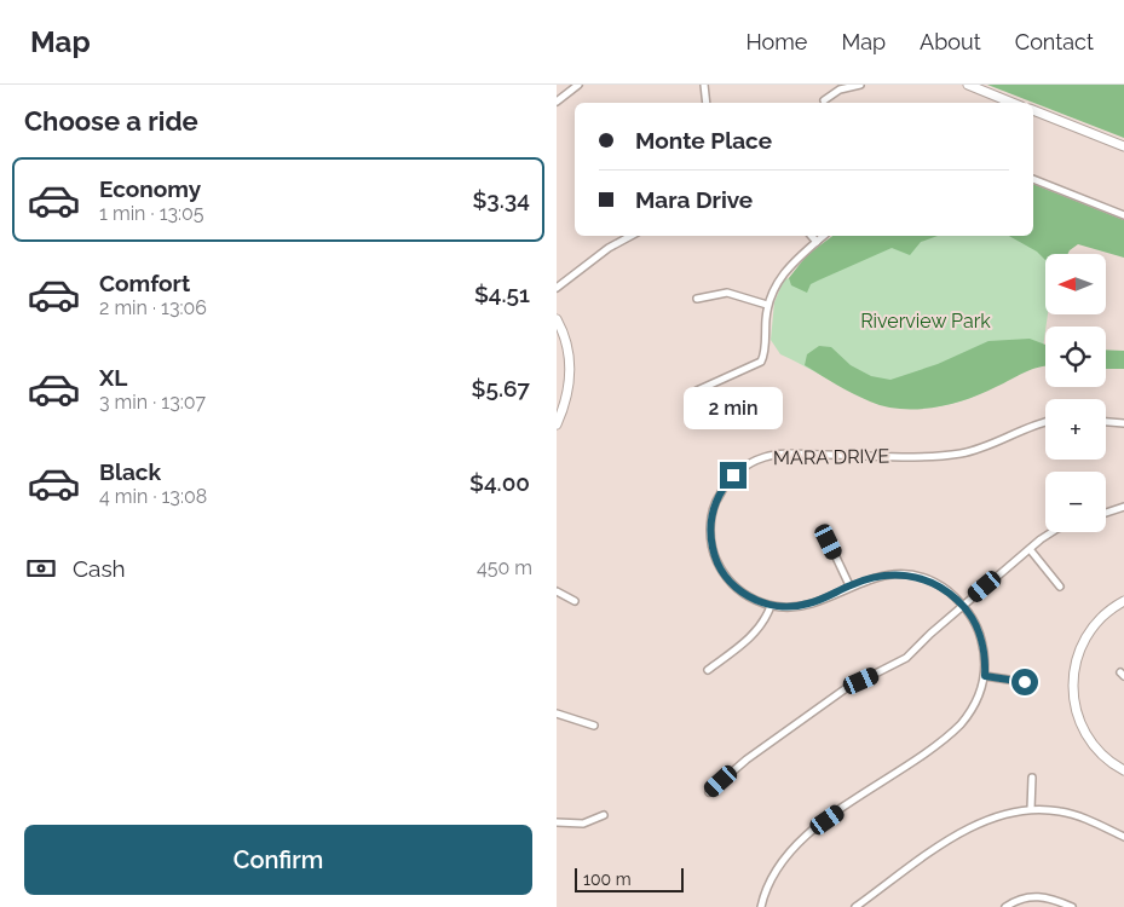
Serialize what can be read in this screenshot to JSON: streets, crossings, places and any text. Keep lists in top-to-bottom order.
{
  "streets": {
    "street": ["MARA DRIVE"]
  },
  "parks": ["Riverview Park"],
  "scale_bar": "100 m",
  "north": "left",
  "page": {
    "header": "Map",
    "nav": [
      "Home",
      "Map",
      "About",
      "Contact"
    ],
    "heading": "Choose a ride",
    "banner": ["Monte Place", "Mara Drive"],
    "list": [
      {
        "name": "Economy",
        "note": "1 min · 13:05",
        "value": "$3.34"
      },
      {
        "name": "Comfort",
        "note": "2 min · 13:06",
        "value": "$4.51"
      },
      {
        "name": "XL",
        "note": "3 min · 13:07",
        "value": "$5.67"
      },
      {
        "name": "Black",
        "note": "4 min · 13:08",
        "value": "$4.00"
      }
    ],
    "map_buttons": ["+", "−"],
    "bubble": "2 min",
    "pay": ["Cash", "450 m"],
    "buttons": "Confirm",
    "scale": "100 m"
  }
}
